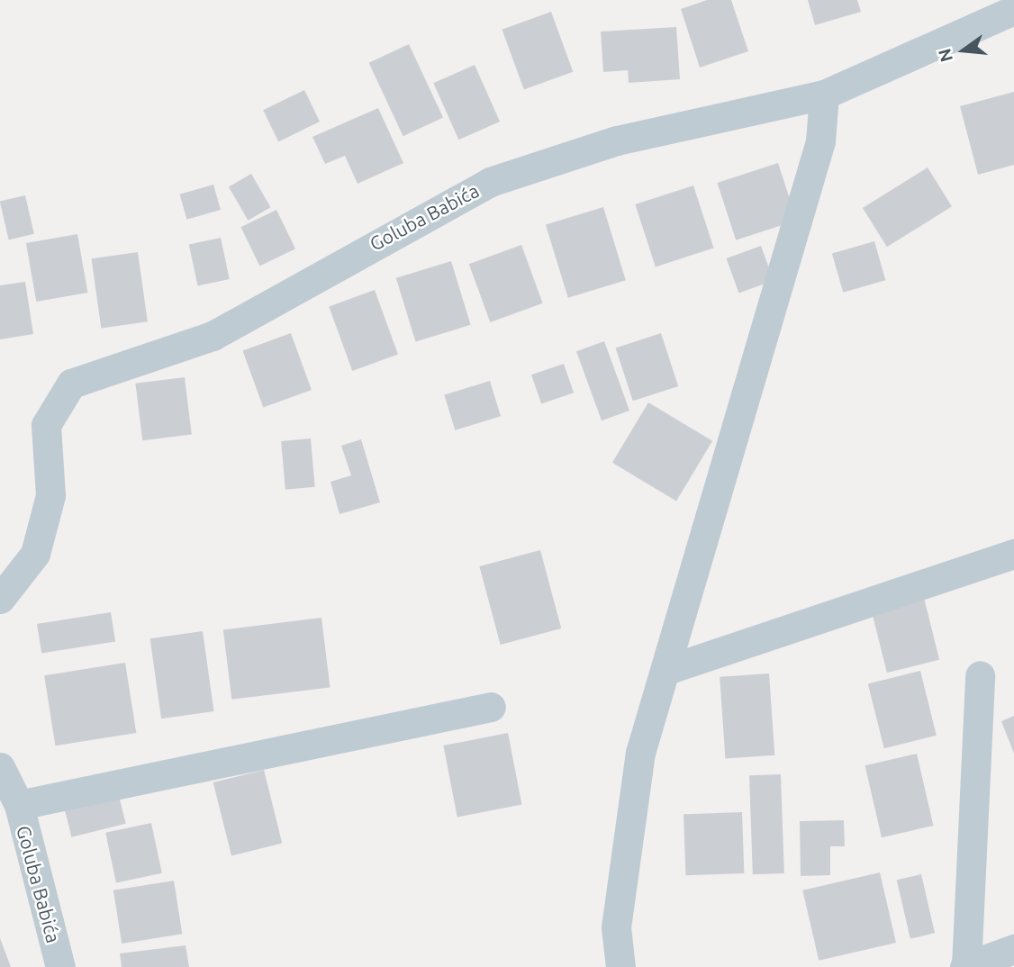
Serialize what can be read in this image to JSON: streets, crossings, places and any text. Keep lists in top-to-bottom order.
{
  "streets": {
    "street": ["Goluba Babića"]
  },
  "north": "left"
}
